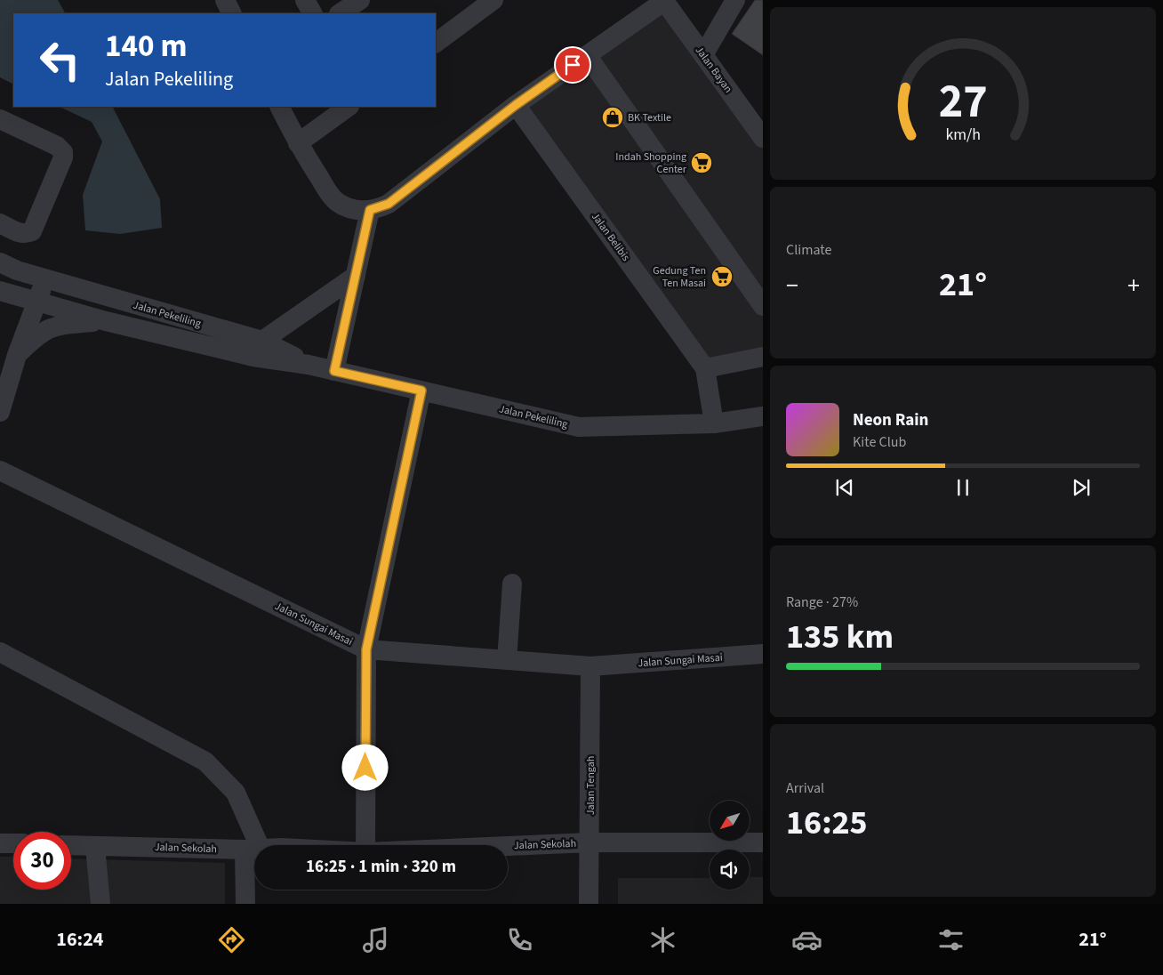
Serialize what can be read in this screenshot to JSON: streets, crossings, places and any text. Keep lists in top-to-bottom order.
{
  "streets": {
    "street": [
      "Jalan Bayan",
      "Jalan Belibis",
      "Jalan Pekeliling",
      "Jalan Sungai Masai",
      "Jalan Tengah",
      "Jalan Sekolah"
    ]
  },
  "crossings": [
    ["Jalan Belibis", "Jalan Pekeliling"],
    ["Jalan Sungai Masai", "Jalan Tengah"],
    ["Jalan Tengah", "Jalan Sekolah"]
  ],
  "places": {
    "shop": ["BK Textile"],
    "supermarket": ["Indah Shopping Center", "Gedung Ten Ten Masai"]
  },
  "north": "bottom left",
  "page": {
    "turn": ["140 m", "Jalan Pekeliling"],
    "tile": [
      "Climate",
      ["Range · 27%", "135 km"],
      ["Arrival", "16:25"]
    ],
    "heat": ["−", "21°", "+"],
    "song": ["Neon Rain", "Kite Club"],
    "limit": "30",
    "trip": "16:25 · 1 min · 320 m",
    "tabs": ["16:24", "21°"],
    "gauge": ["27", "km/h"]
  }
}
